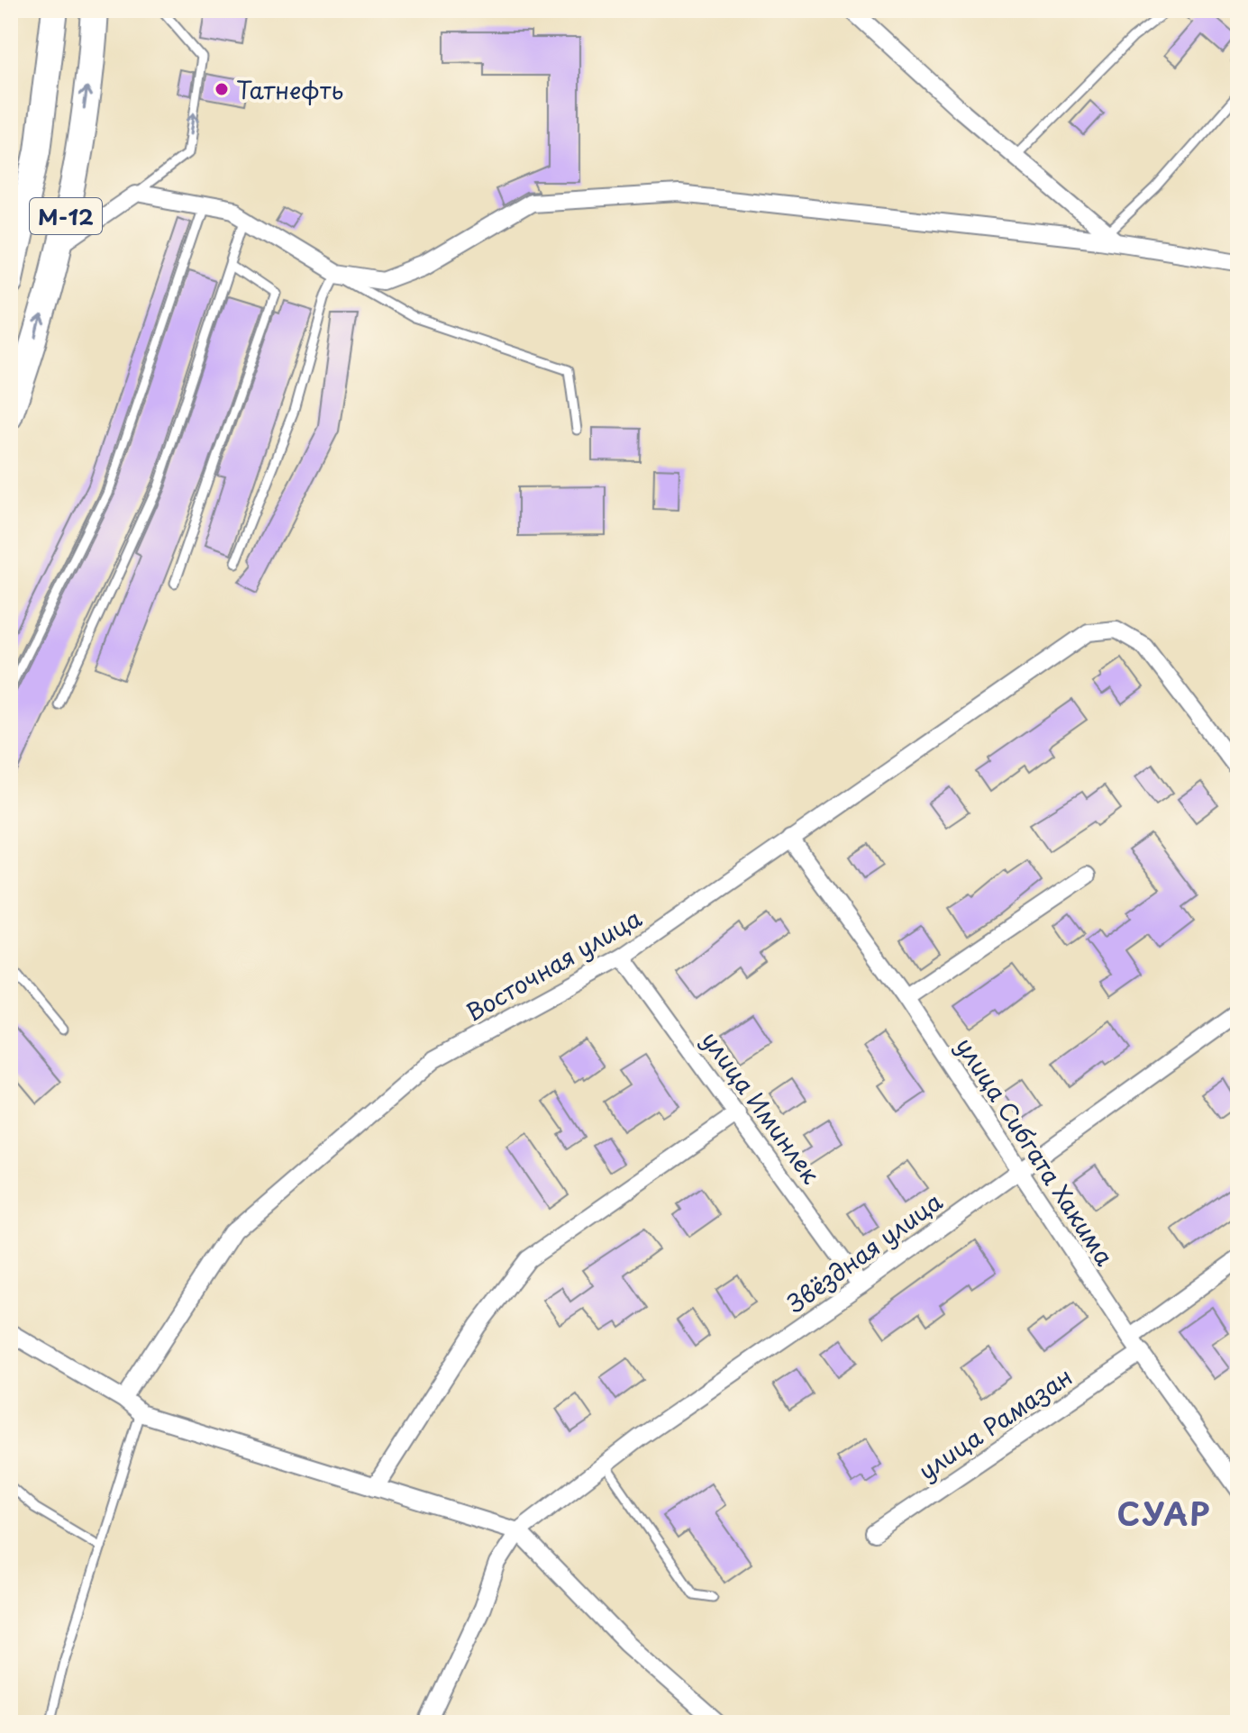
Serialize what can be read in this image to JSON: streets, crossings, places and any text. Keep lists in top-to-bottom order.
{
  "streets": {
    "main road": ["М-12"],
    "street": [
      "Восточная улица",
      "улица Иминлек",
      "улица Сибгата Хакима",
      "Звёздная улица",
      "улица Рамазан"
    ]
  },
  "crossings": [
    ["Восточная улица", "улица Иминлек"],
    ["Восточная улица", "улица Сибгата Хакима"],
    ["улица Иминлек", "Звёздная улица"],
    ["улица Сибгата Хакима", "Звёздная улица"],
    ["улица Сибгата Хакима", "улица Рамазан"]
  ],
  "districts": ["СУАР"],
  "places": ["Татнефть"]
}
